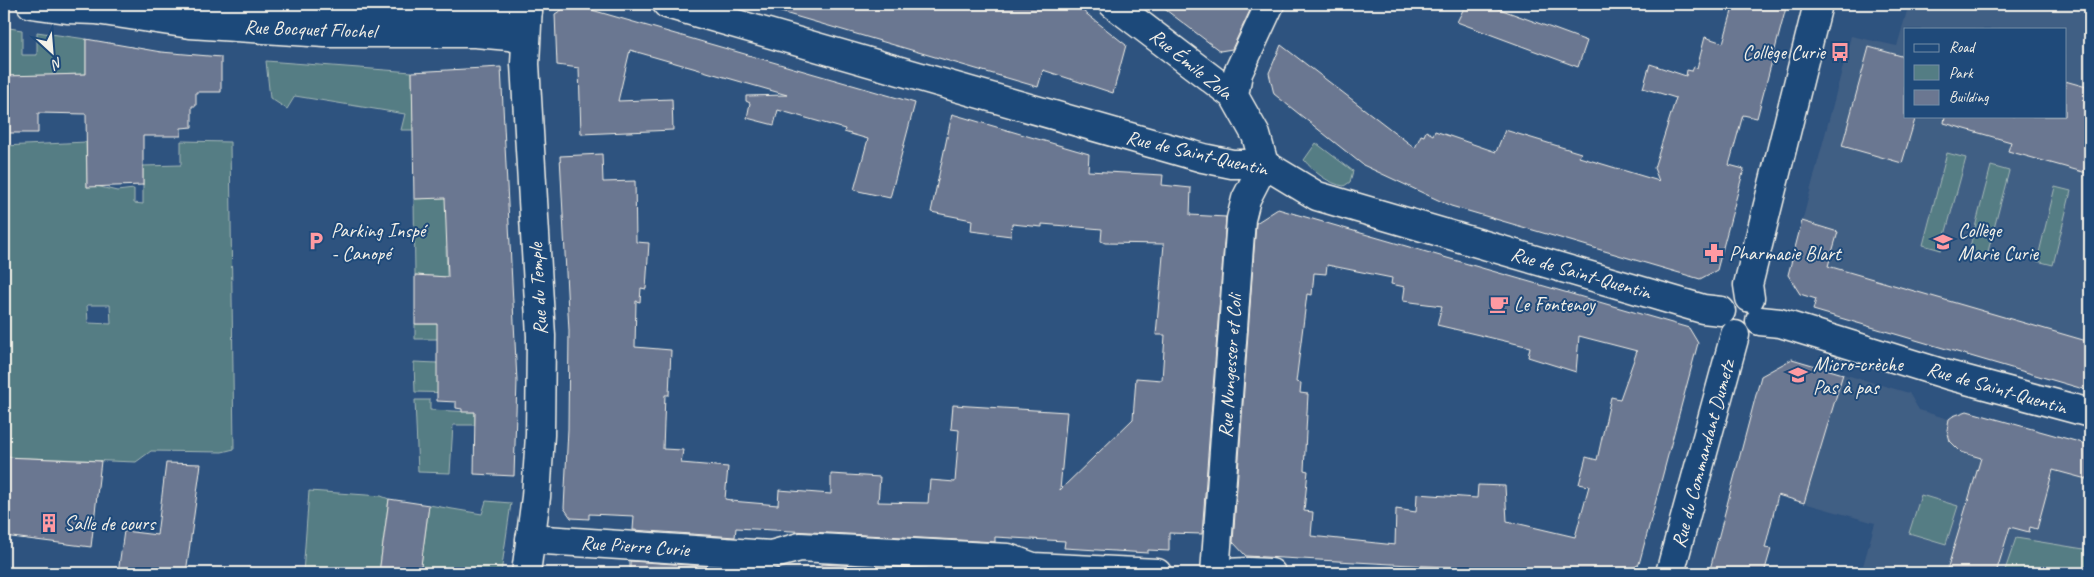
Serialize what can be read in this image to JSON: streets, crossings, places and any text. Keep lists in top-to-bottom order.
{
  "streets": {
    "street": [
      "Rue Bocquet Flochel",
      "Rue Émile Zola",
      "Rue de Saint-Quentin",
      "Rue du Temple",
      "Rue Nungesser et Coli",
      "Rue du Commandant Dumetz",
      "Rue Pierre Curie"
    ]
  },
  "crossings": [
    ["Rue Bocquet Flochel", "Rue du Temple"],
    ["Rue Émile Zola", "Rue de Saint-Quentin"],
    ["Rue Émile Zola", "Rue Nungesser et Coli"],
    ["Rue de Saint-Quentin", "Rue Nungesser et Coli"],
    ["Rue de Saint-Quentin", "Rue du Commandant Dumetz"],
    ["Rue du Temple", "Rue Pierre Curie"]
  ],
  "places": {
    "bus stop": ["Collège Curie"],
    "parking": ["Parking Inspé - Canopé"],
    "school or university": ["Collège Marie Curie", "Micro-crèche Pas à pas"],
    "pharmacy": ["Pharmacie Blart"],
    "cafe": ["Le Fontenoy"],
    "building": ["Salle de cours"]
  },
  "legend": ["Road", "Park", "Building"],
  "north": "bottom right"
}
